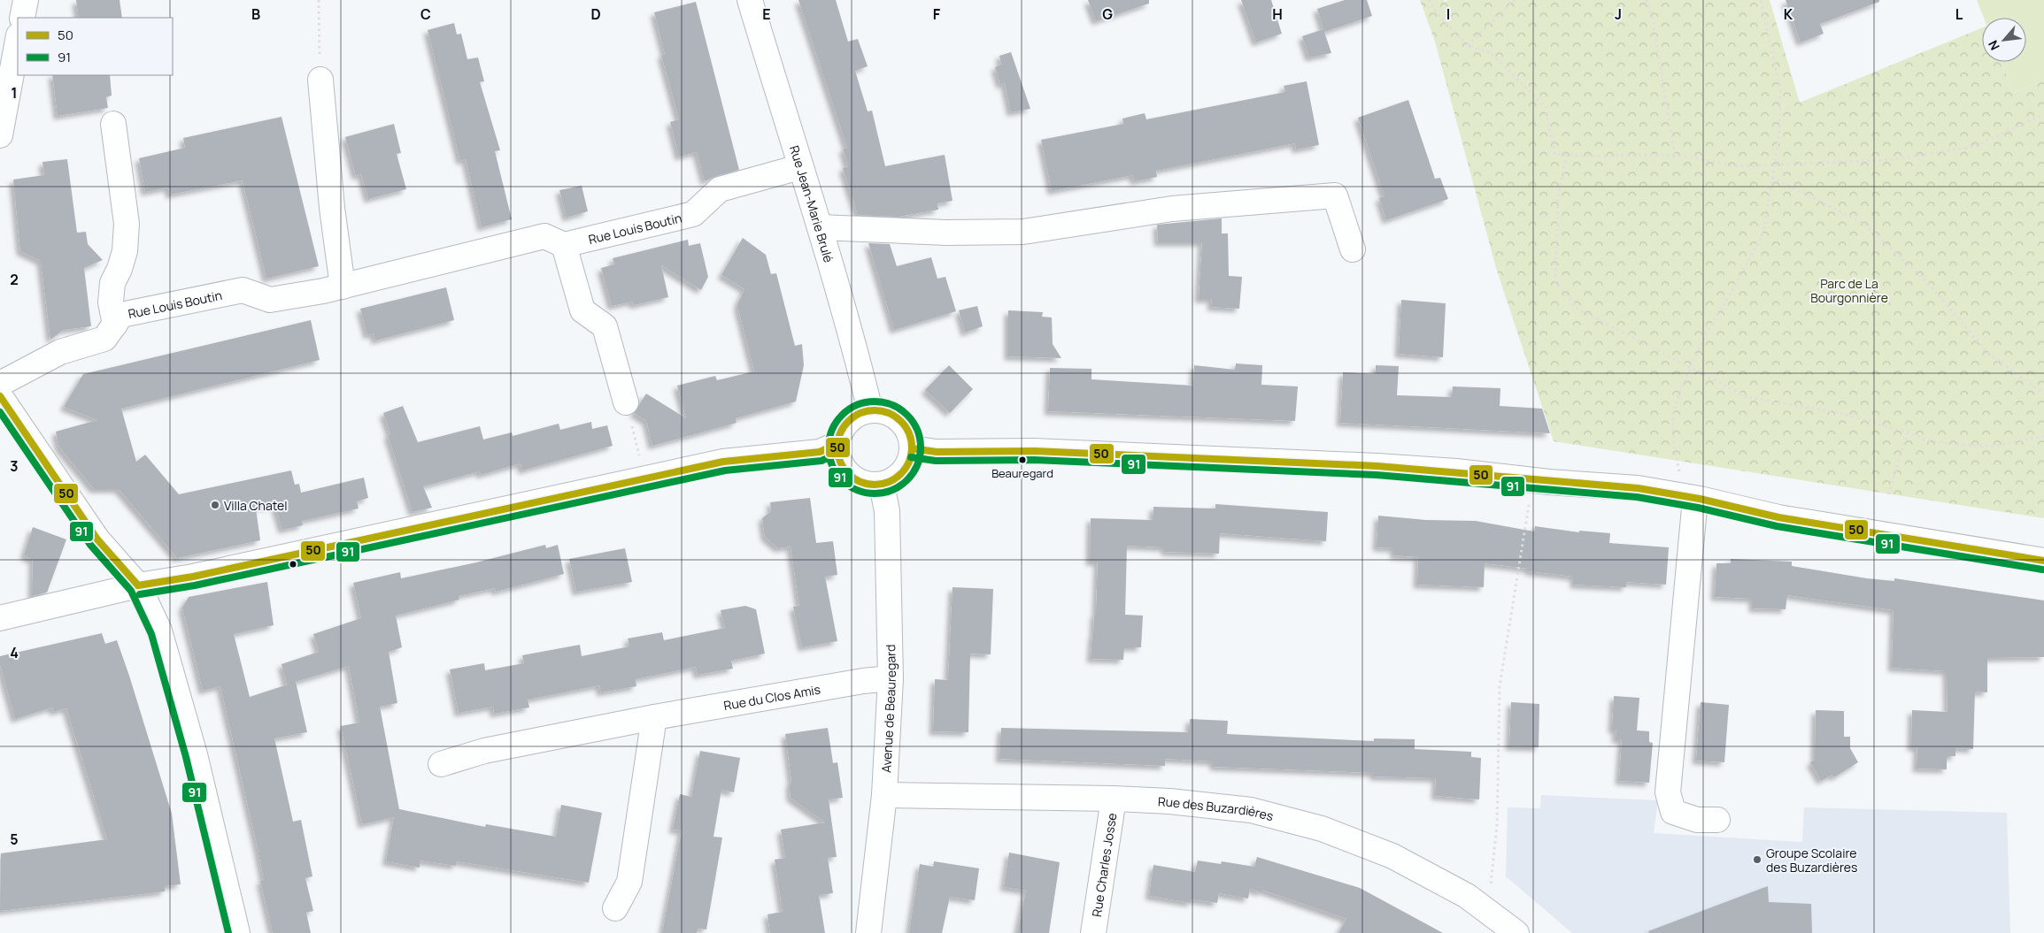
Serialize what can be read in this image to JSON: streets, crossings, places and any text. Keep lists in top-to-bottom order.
{
  "streets": {
    "street": [
      "Rue Jean-Marie Brulé",
      "Rue Louis Boutin",
      "Rue du Clos Amis",
      "Avenue de Beauregard",
      "Rue des Buzardières",
      "Rue Charles Josse"
    ]
  },
  "crossings": [
    ["Rue Jean-Marie Brulé", "Rue Louis Boutin"],
    ["Rue Jean-Marie Brulé", "Avenue de Beauregard"],
    ["Rue du Clos Amis", "Avenue de Beauregard"],
    ["Avenue de Beauregard", "Rue des Buzardières"],
    ["Rue des Buzardières", "Rue Charles Josse"]
  ],
  "parks": ["Parc de La Bourgonnière"],
  "places": ["Beauregard", "Villa Chatel", "Groupe Scolaire des Buzardières"],
  "lines": ["transit line 50", "transit line 91"],
  "legend": ["50", "91"],
  "north": "bottom left",
  "grid": {
    "columns": [
      "B",
      "C",
      "D",
      "E",
      "F",
      "G",
      "H",
      "I",
      "J",
      "K",
      "L"
    ],
    "rows": [
      "1",
      "2",
      "3",
      "4",
      "5"
    ]
  }
}
